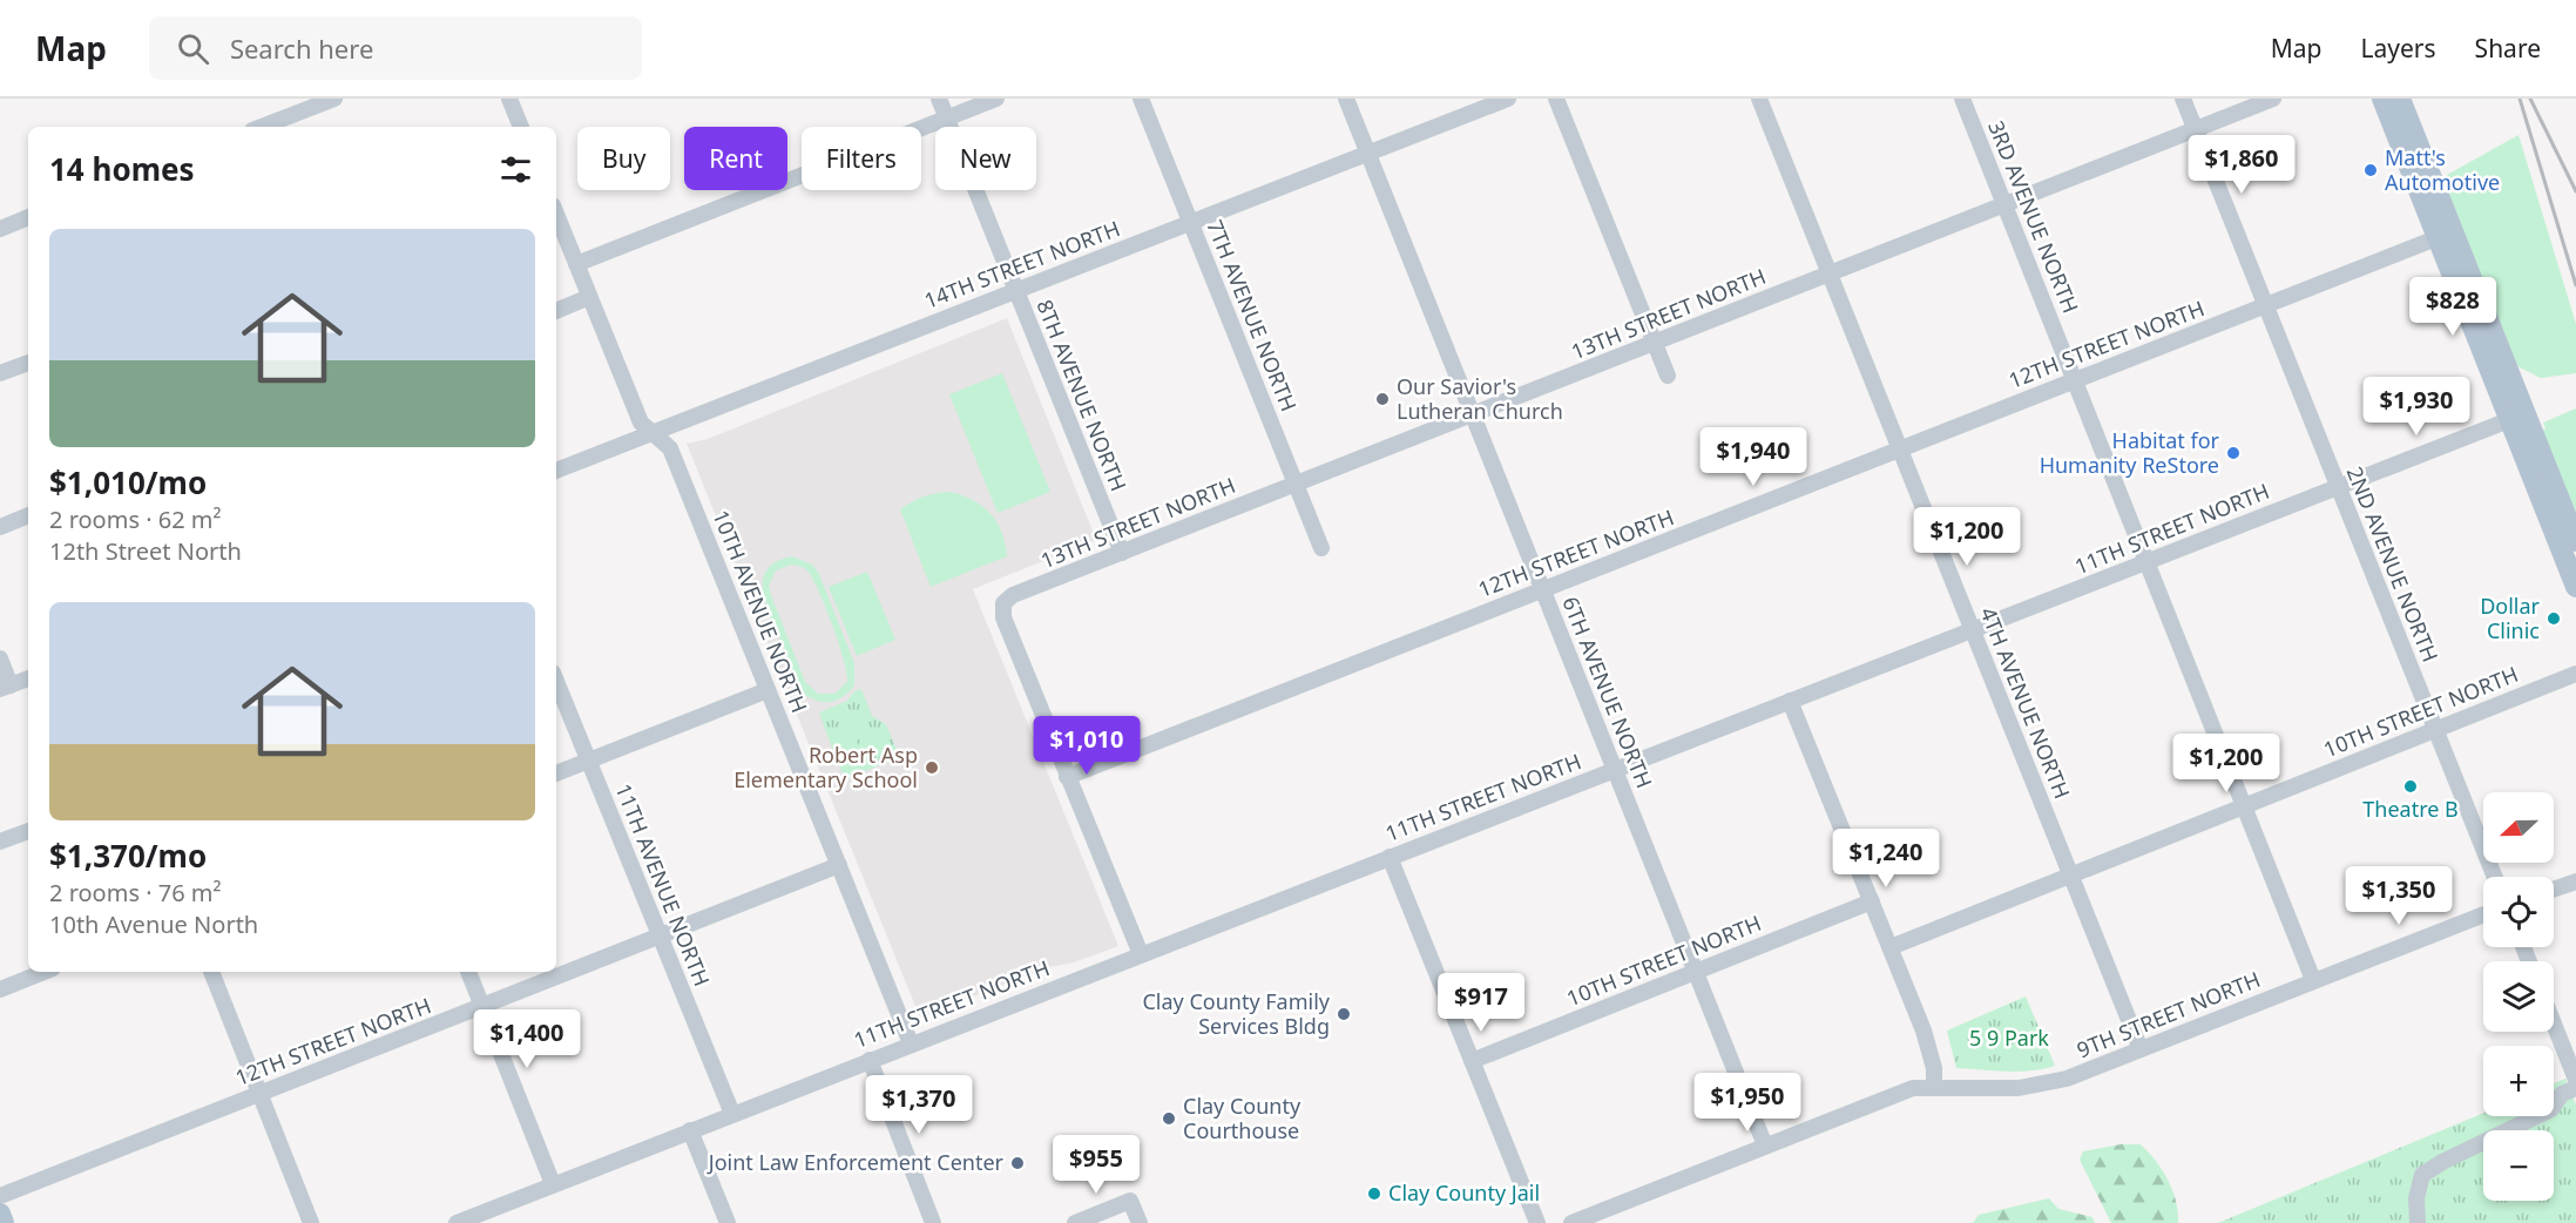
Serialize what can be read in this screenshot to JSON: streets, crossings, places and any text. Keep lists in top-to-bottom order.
{
  "streets": {
    "street": [
      "3RD AVENUE NORTH",
      "14TH STREET NORTH",
      "13TH STREET NORTH",
      "7TH AVENUE NORTH",
      "12TH STREET NORTH",
      "8TH AVENUE NORTH",
      "11TH STREET NORTH",
      "2ND AVENUE NORTH",
      "10TH AVENUE NORTH",
      "6TH AVENUE NORTH",
      "4TH AVENUE NORTH",
      "10TH STREET NORTH",
      "11TH AVENUE NORTH",
      "9TH STREET NORTH"
    ]
  },
  "crossings": [
    ["3RD AVENUE NORTH", "13TH STREET NORTH"],
    ["3RD AVENUE NORTH", "12TH STREET NORTH"],
    ["3RD AVENUE NORTH", "11TH STREET NORTH"],
    ["3RD AVENUE NORTH", "10TH STREET NORTH"],
    ["3RD AVENUE NORTH", "9TH STREET NORTH"],
    ["14TH STREET NORTH", "7TH AVENUE NORTH"],
    ["14TH STREET NORTH", "8TH AVENUE NORTH"],
    ["14TH STREET NORTH", "10TH AVENUE NORTH"],
    ["14TH STREET NORTH", "6TH AVENUE NORTH"],
    ["13TH STREET NORTH", "7TH AVENUE NORTH"],
    ["13TH STREET NORTH", "12TH STREET NORTH"],
    ["13TH STREET NORTH", "8TH AVENUE NORTH"],
    ["13TH STREET NORTH", "2ND AVENUE NORTH"],
    ["13TH STREET NORTH", "6TH AVENUE NORTH"],
    ["13TH STREET NORTH", "4TH AVENUE NORTH"],
    ["12TH STREET NORTH", "2ND AVENUE NORTH"],
    ["12TH STREET NORTH", "10TH AVENUE NORTH"],
    ["12TH STREET NORTH", "6TH AVENUE NORTH"],
    ["12TH STREET NORTH", "4TH AVENUE NORTH"],
    ["12TH STREET NORTH", "11TH AVENUE NORTH"],
    ["11TH STREET NORTH", "2ND AVENUE NORTH"],
    ["11TH STREET NORTH", "10TH AVENUE NORTH"],
    ["11TH STREET NORTH", "6TH AVENUE NORTH"],
    ["11TH STREET NORTH", "4TH AVENUE NORTH"],
    ["11TH STREET NORTH", "11TH AVENUE NORTH"],
    ["2ND AVENUE NORTH", "10TH STREET NORTH"],
    ["6TH AVENUE NORTH", "10TH STREET NORTH"],
    ["6TH AVENUE NORTH", "9TH STREET NORTH"],
    ["4TH AVENUE NORTH", "10TH STREET NORTH"],
    ["4TH AVENUE NORTH", "9TH STREET NORTH"]
  ],
  "parks": ["5 9 Park"],
  "places": [
    "Matt's Automotive",
    "Our Savior's Lutheran Church",
    "Habitat for Humanity ReStore",
    "Dollar Clinic",
    "Robert Asp Elementary School",
    "Theatre B",
    "Clay County Family Services Bldg",
    "Clay County Courthouse",
    "Joint Law Enforcement Center",
    "Clay County Jail"
  ],
  "north": "left",
  "page": {
    "header": "Map",
    "search": "Search here",
    "nav": ["Map", "Layers", "Share"],
    "chip": [
      "Buy",
      "Rent",
      "Filters",
      "New"
    ],
    "heading": "14 homes",
    "price": [
      "$1,860",
      "$828",
      "$1,930",
      "$1,940",
      "$1,200",
      "$1,010",
      "$1,200",
      "$1,240",
      "$1,350",
      "$917",
      "$1,400",
      "$1,950",
      "$1,370",
      "$955"
    ],
    "list": [
      {
        "name": "$1,010/mo",
        "note": "2 rooms · 62 m² · 12th Street North"
      },
      {
        "name": "$1,370/mo",
        "note": "2 rooms · 76 m² · 10th Avenue North"
      }
    ],
    "map_buttons": ["+", "−"]
  }
}
